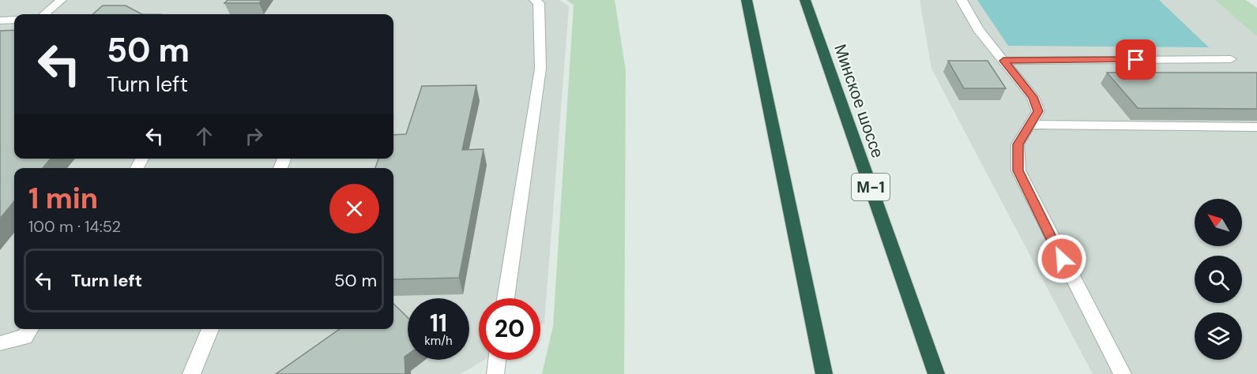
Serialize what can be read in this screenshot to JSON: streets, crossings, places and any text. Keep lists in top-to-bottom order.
{
  "streets": {
    "highway": ["Минское шоссе", "М-1"]
  },
  "north": "top left",
  "page": {
    "turn": ["50 m", "Turn left"],
    "heading": ["1 min", "100 m · 14:52"],
    "list": [
      {
        "name": "Turn left",
        "value": "50 m"
      }
    ],
    "speed": "11 km/h",
    "limit": "20"
  }
}
